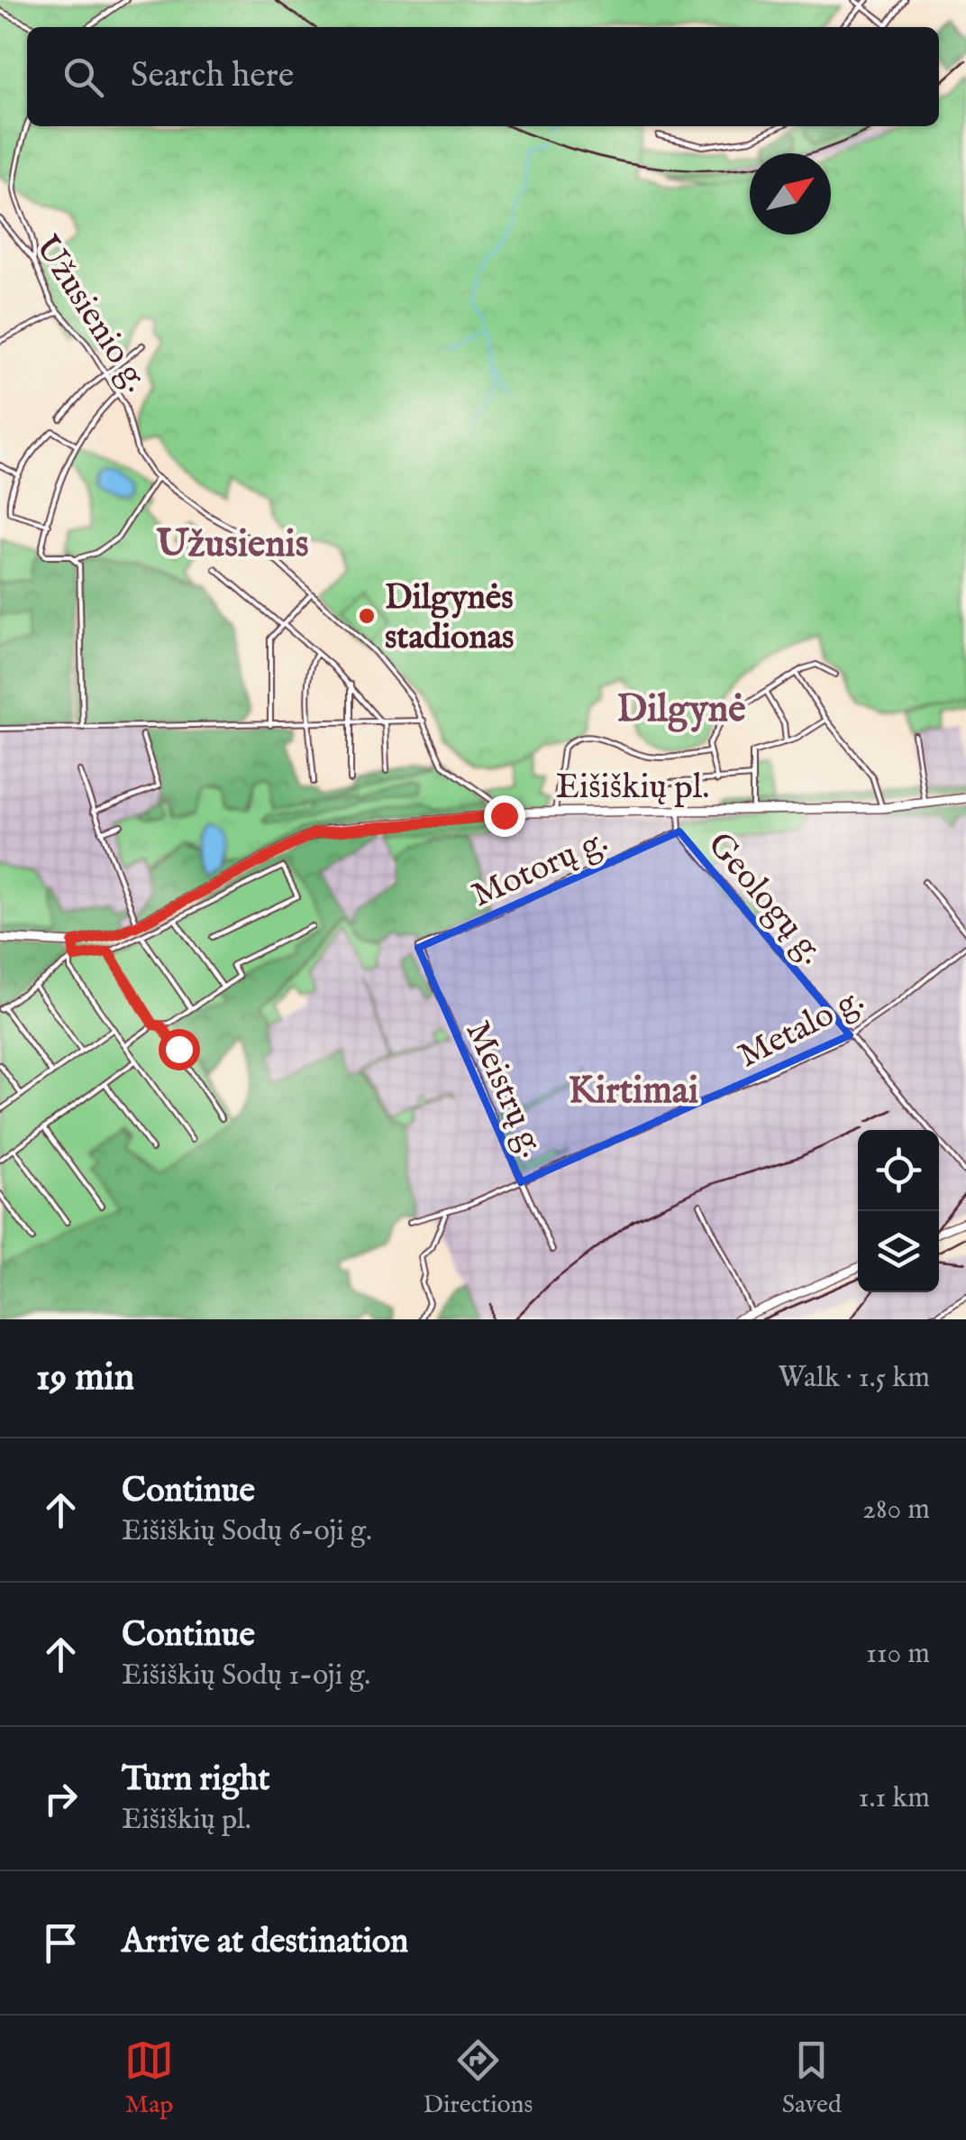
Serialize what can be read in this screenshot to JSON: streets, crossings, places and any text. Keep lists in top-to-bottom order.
{
  "streets": {
    "main road": ["Eišiškių pl."],
    "street": [
      "Užusienio g.",
      "Motorų g.",
      "Geologų g.",
      "Metalo g.",
      "Meistrų g."
    ]
  },
  "crossings": [
    ["Užusienio g.", "Eišiškių pl."],
    ["Eišiškių pl.", "Geologų g."],
    ["Motorų g.", "Geologų g."],
    ["Motorų g.", "Meistrų g."],
    ["Geologų g.", "Metalo g."],
    ["Metalo g.", "Meistrų g."]
  ],
  "districts": ["Užusienis", "Dilgynė", "Kirtimai"],
  "places": ["Dilgynės stadionas"],
  "north": "top right",
  "page": {
    "search": "Search here",
    "heading": ["19 min", "Walk · 1.5 km"],
    "list": [
      ["Continue", "Eišiškių Sodų 6-oji g.", "280 m"],
      ["Continue", "Eišiškių Sodų 1-oji g.", "110 m"],
      ["Turn right", "Eišiškių pl.", "1.1 km"],
      "Arrive at destination"
    ],
    "nav": ["Map", "Directions", "Saved"]
  }
}
